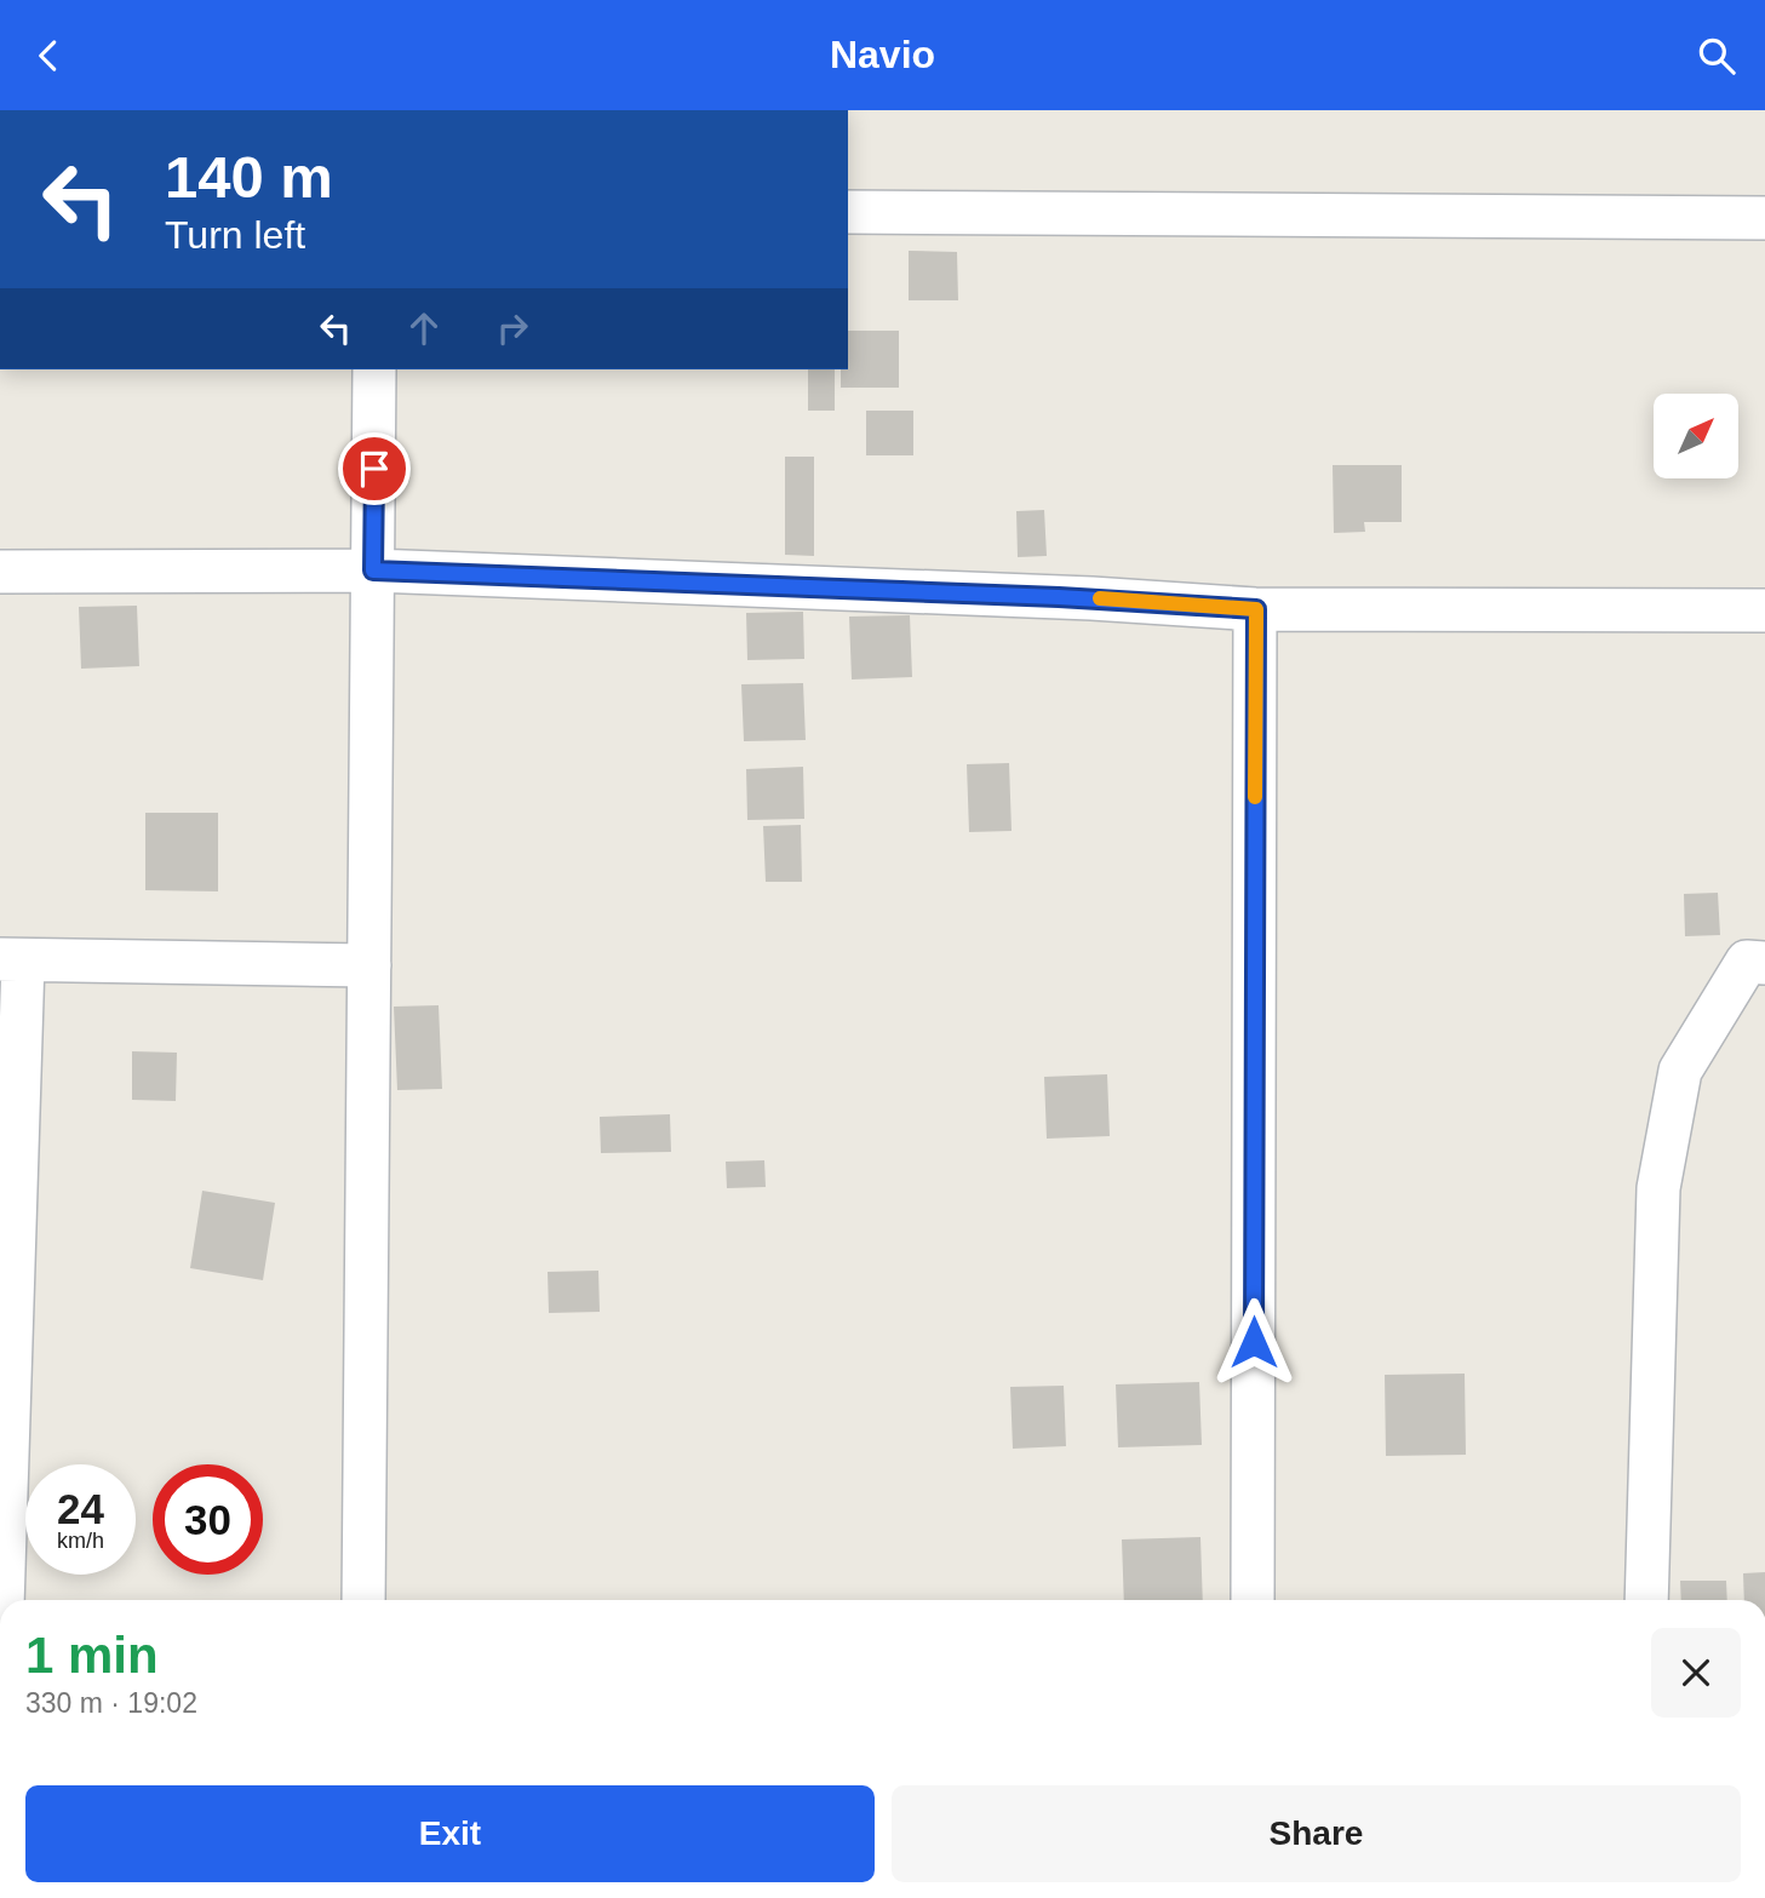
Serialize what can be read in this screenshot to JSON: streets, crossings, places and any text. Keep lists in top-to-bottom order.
{
  "north": "top right",
  "page": {
    "header": "Navio",
    "turn": ["140 m", "Turn left"],
    "speed": "24 km/h",
    "limit": "30",
    "heading": ["1 min", "330 m · 19:02"],
    "buttons": ["Exit", "Share"]
  }
}
